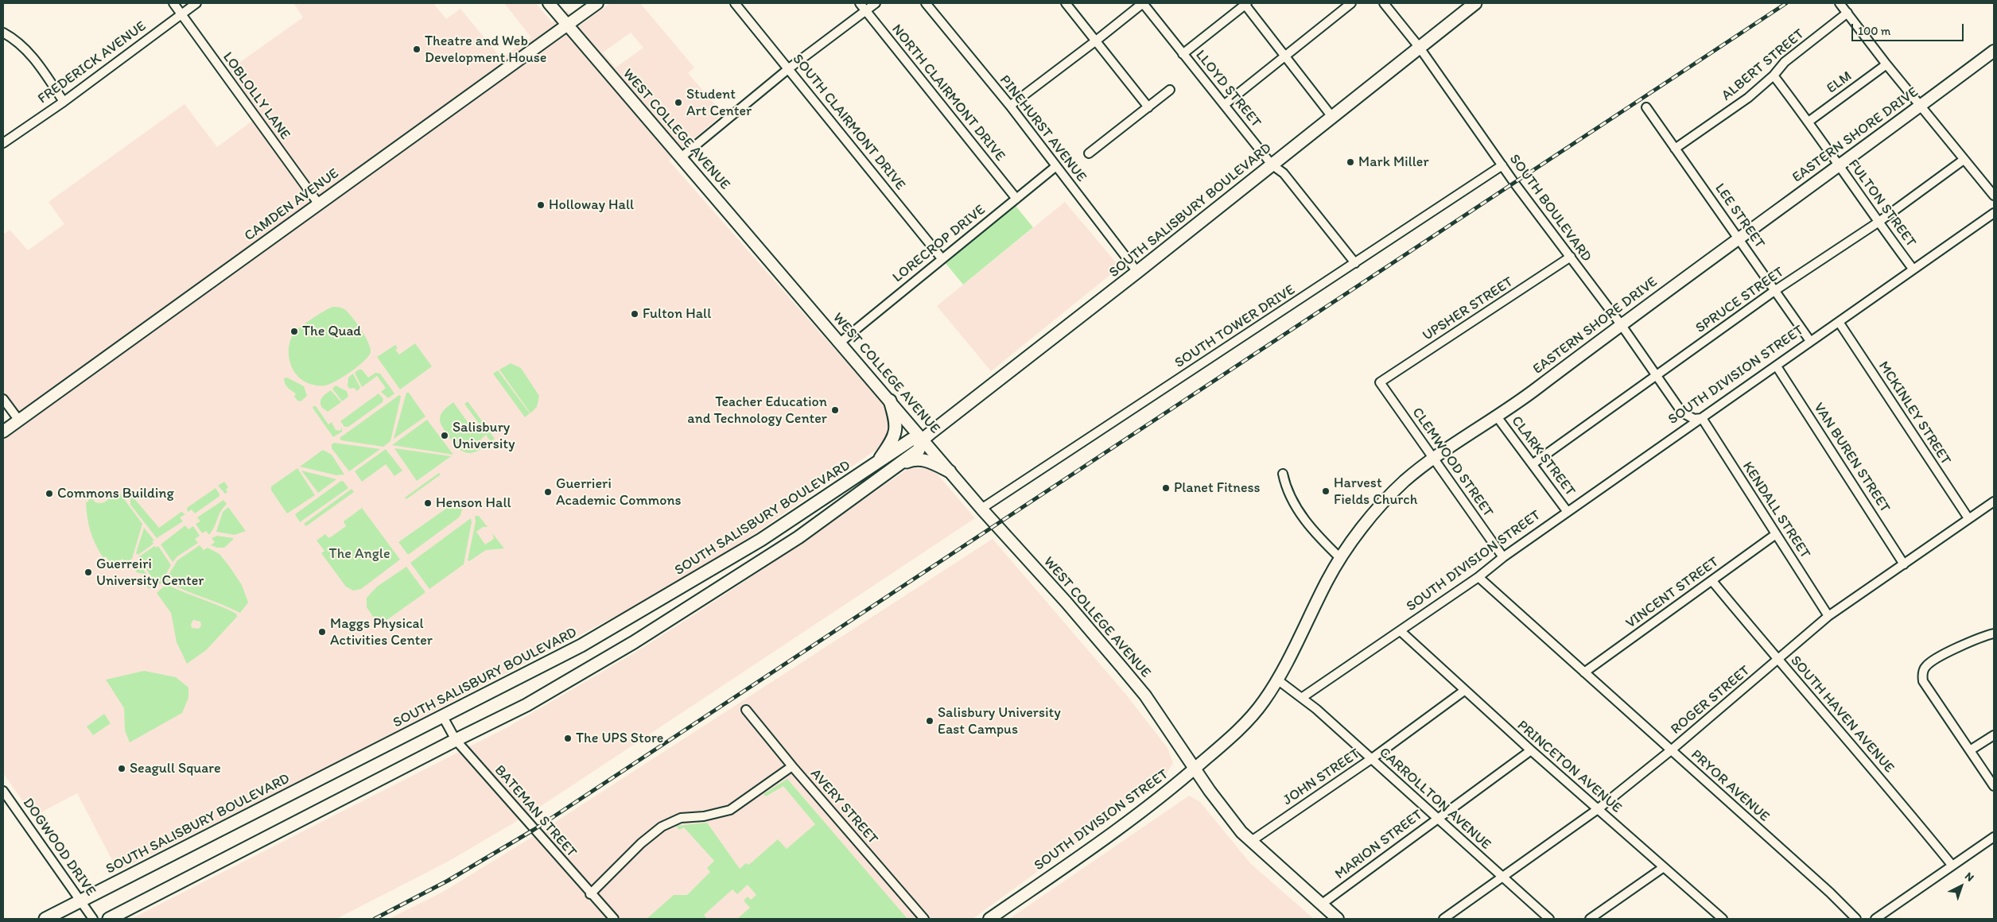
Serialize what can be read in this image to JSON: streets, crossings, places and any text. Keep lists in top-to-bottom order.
{
  "streets": {
    "main road": ["SOUTH SALISBURY BOULEVARD"],
    "street": [
      "FREDERICK AVENUE",
      "ALBERT STREET",
      "ELM",
      "LLOYD STREET",
      "NORTH CLAIRMONT DRIVE",
      "LOBLOLLY LANE",
      "SOUTH CLAIRMONT DRIVE",
      "PINEHURST AVENUE",
      "WEST COLLEGE AVENUE",
      "EASTERN SHORE DRIVE",
      "FULTON STREET",
      "CAMDEN AVENUE",
      "SOUTH BOULEVARD",
      "LEE STREET",
      "LORECROP DRIVE",
      "SPRUCE STREET",
      "UPSHER STREET",
      "SOUTH TOWER DRIVE",
      "SOUTH DIVISION STREET",
      "MCKINLEY STREET",
      "CLARK STREET",
      "VAN BUREN STREET",
      "CLEMWOOD STREET",
      "KENDALL STREET",
      "VINCENT STREET",
      "ROGER STREET",
      "SOUTH HAVEN AVENUE",
      "PRINCETON AVENUE",
      "JOHN STREET",
      "PRYOR AVENUE",
      "CARROLLTON AVENUE",
      "AVERY STREET",
      "BATEMAN STREET",
      "MARION STREET",
      "DOGWOOD DRIVE"
    ]
  },
  "crossings": [
    ["FREDERICK AVENUE", "LOBLOLLY LANE"],
    ["ALBERT STREET", "FULTON STREET"],
    ["ALBERT STREET", "LEE STREET"],
    ["ELM", "FULTON STREET"],
    ["LLOYD STREET", "SOUTH SALISBURY BOULEVARD"],
    ["LLOYD STREET", "SOUTH TOWER DRIVE"],
    ["NORTH CLAIRMONT DRIVE", "LORECROP DRIVE"],
    ["LOBLOLLY LANE", "CAMDEN AVENUE"],
    ["SOUTH CLAIRMONT DRIVE", "LORECROP DRIVE"],
    ["PINEHURST AVENUE", "SOUTH SALISBURY BOULEVARD"],
    ["PINEHURST AVENUE", "LORECROP DRIVE"],
    ["WEST COLLEGE AVENUE", "CAMDEN AVENUE"],
    ["WEST COLLEGE AVENUE", "SOUTH SALISBURY BOULEVARD"],
    ["WEST COLLEGE AVENUE", "LORECROP DRIVE"],
    ["WEST COLLEGE AVENUE", "SOUTH TOWER DRIVE"],
    ["WEST COLLEGE AVENUE", "SOUTH DIVISION STREET"],
    ["WEST COLLEGE AVENUE", "JOHN STREET"],
    ["WEST COLLEGE AVENUE", "MARION STREET"],
    ["EASTERN SHORE DRIVE", "FULTON STREET"],
    ["EASTERN SHORE DRIVE", "SOUTH BOULEVARD"],
    ["EASTERN SHORE DRIVE", "LEE STREET"],
    ["EASTERN SHORE DRIVE", "SOUTH DIVISION STREET"],
    ["EASTERN SHORE DRIVE", "CLARK STREET"],
    ["EASTERN SHORE DRIVE", "CLEMWOOD STREET"],
    ["FULTON STREET", "SPRUCE STREET"],
    ["FULTON STREET", "SOUTH DIVISION STREET"],
    ["SOUTH BOULEVARD", "SOUTH SALISBURY BOULEVARD"],
    ["SOUTH BOULEVARD", "SPRUCE STREET"],
    ["SOUTH BOULEVARD", "UPSHER STREET"],
    ["SOUTH BOULEVARD", "SOUTH TOWER DRIVE"],
    ["SOUTH BOULEVARD", "SOUTH DIVISION STREET"],
    ["SOUTH BOULEVARD", "KENDALL STREET"],
    ["SOUTH SALISBURY BOULEVARD", "BATEMAN STREET"],
    ["SOUTH SALISBURY BOULEVARD", "DOGWOOD DRIVE"],
    ["LEE STREET", "SPRUCE STREET"],
    ["LEE STREET", "SOUTH DIVISION STREET"],
    ["SPRUCE STREET", "CLARK STREET"],
    ["UPSHER STREET", "CLEMWOOD STREET"],
    ["SOUTH DIVISION STREET", "MCKINLEY STREET"],
    ["SOUTH DIVISION STREET", "CLARK STREET"],
    ["SOUTH DIVISION STREET", "VAN BUREN STREET"],
    ["SOUTH DIVISION STREET", "CLEMWOOD STREET"],
    ["SOUTH DIVISION STREET", "KENDALL STREET"],
    ["SOUTH DIVISION STREET", "PRINCETON AVENUE"],
    ["SOUTH DIVISION STREET", "PRYOR AVENUE"],
    ["SOUTH DIVISION STREET", "CARROLLTON AVENUE"],
    ["MCKINLEY STREET", "ROGER STREET"],
    ["VAN BUREN STREET", "ROGER STREET"],
    ["KENDALL STREET", "VINCENT STREET"],
    ["KENDALL STREET", "ROGER STREET"],
    ["VINCENT STREET", "SOUTH HAVEN AVENUE"],
    ["VINCENT STREET", "PRYOR AVENUE"],
    ["ROGER STREET", "SOUTH HAVEN AVENUE"],
    ["ROGER STREET", "PRINCETON AVENUE"],
    ["ROGER STREET", "PRYOR AVENUE"],
    ["ROGER STREET", "CARROLLTON AVENUE"],
    ["PRINCETON AVENUE", "JOHN STREET"],
    ["PRINCETON AVENUE", "MARION STREET"],
    ["JOHN STREET", "CARROLLTON AVENUE"],
    ["CARROLLTON AVENUE", "MARION STREET"]
  ],
  "parks": ["The Angle"],
  "places": [
    "Theatre and Web Development House",
    "Student Art Center",
    "Mark Miller",
    "Holloway Hall",
    "Fulton Hall",
    "The Quad",
    "Teacher Education and Technology Center",
    "Salisbury University",
    "Planet Fitness",
    "Harvest Fields Church",
    "Guerrieri Academic Commons",
    "Commons Building",
    "Henson Hall",
    "Guerreiri University Center",
    "Maggs Physical Activities Center",
    "Salisbury University East Campus",
    "The UPS Store",
    "Seagull Square"
  ],
  "scale_bar": "100 m",
  "north": "top right"
}
